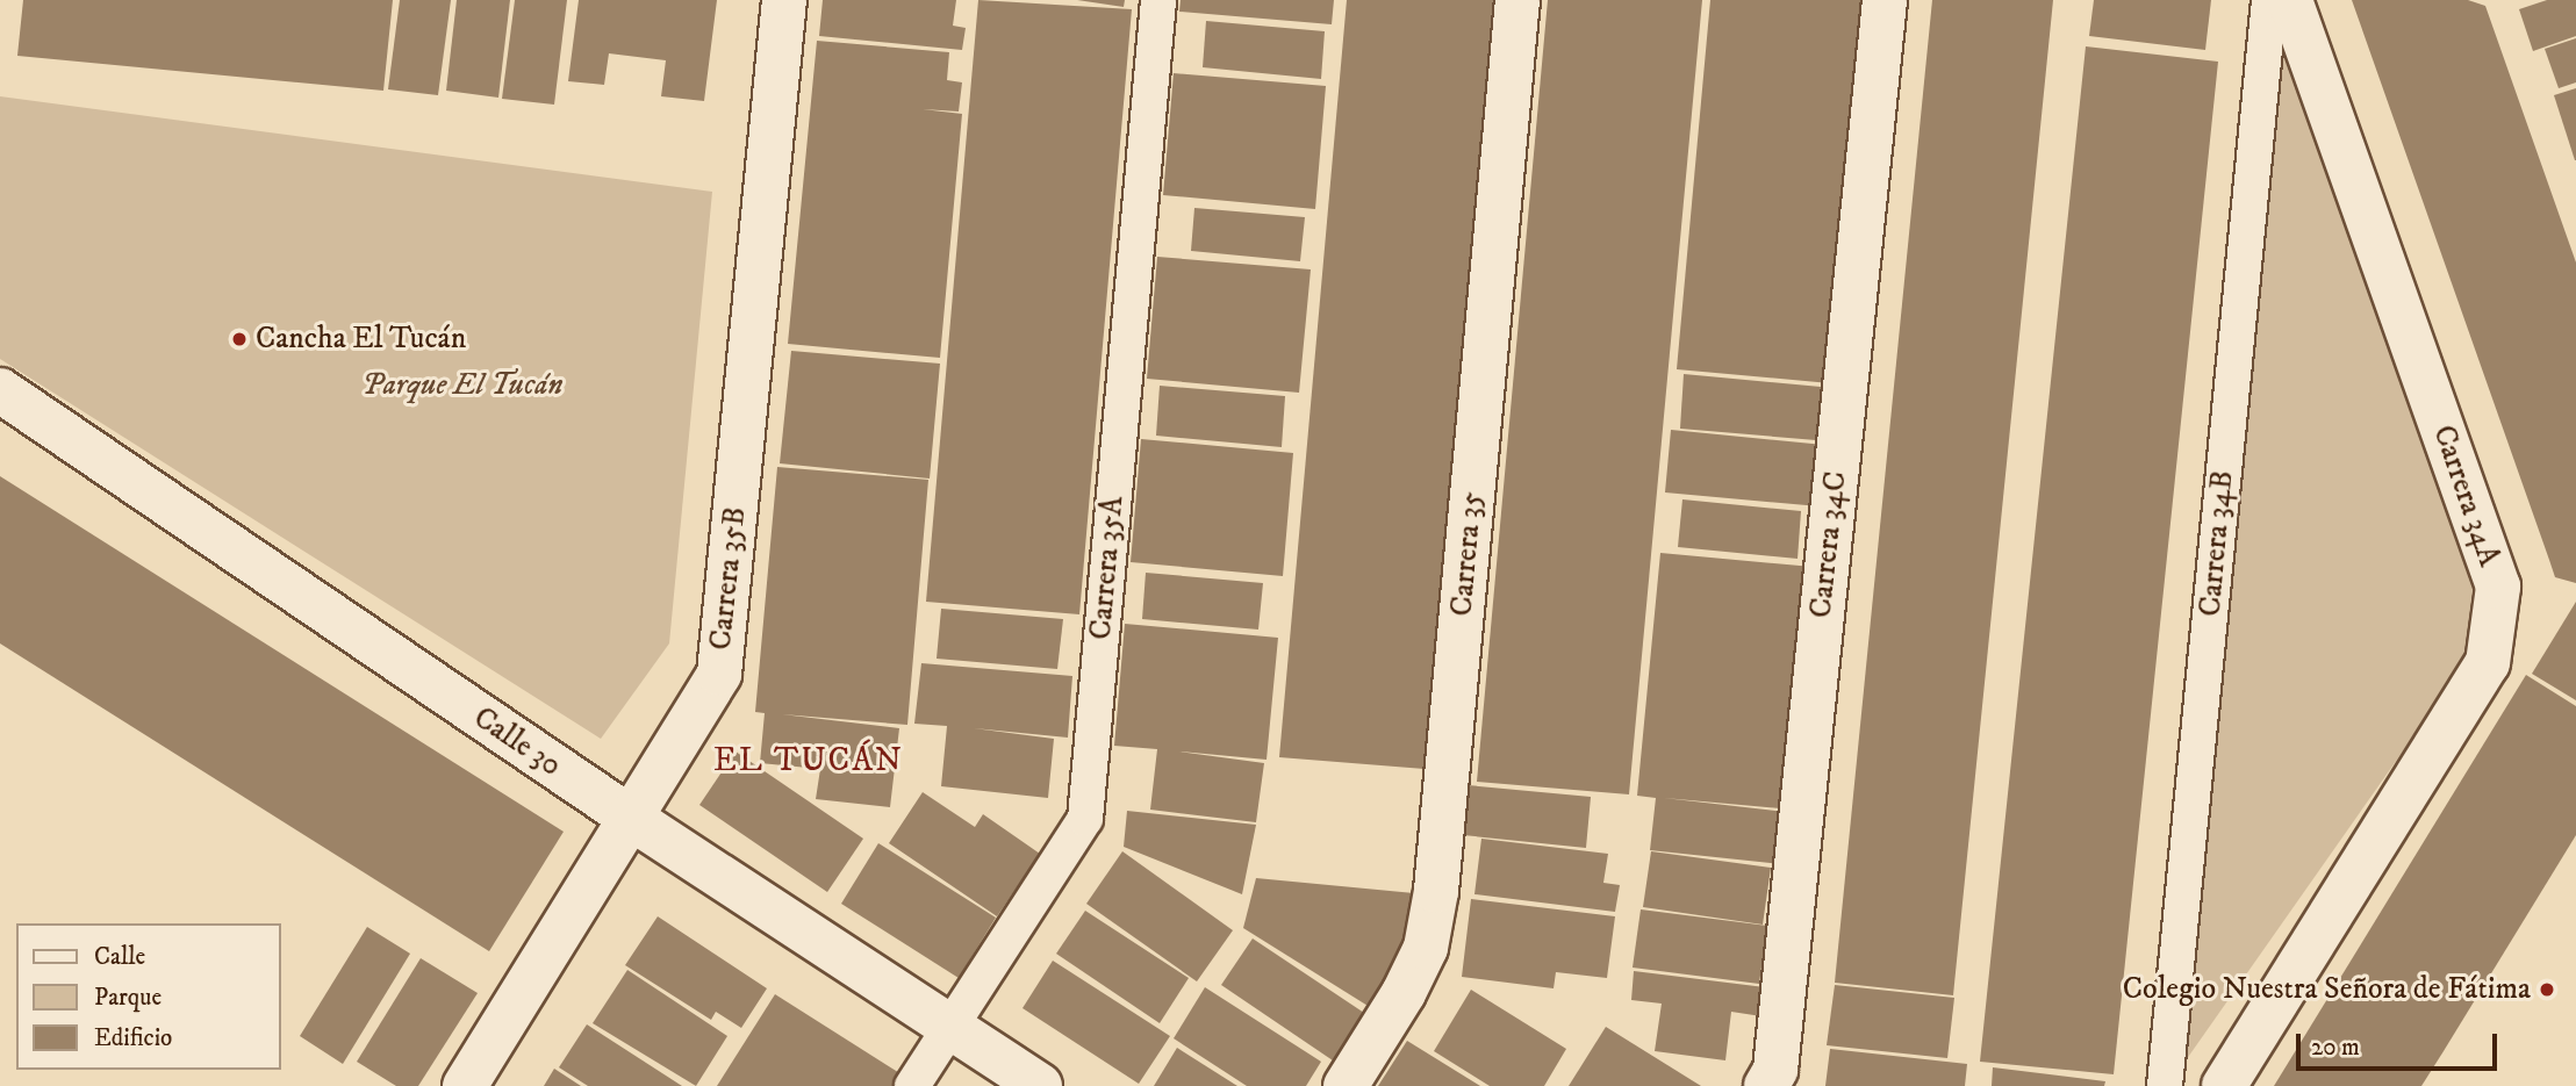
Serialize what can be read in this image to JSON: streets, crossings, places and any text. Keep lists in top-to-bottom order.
{
  "streets": {
    "street": [
      "Carrera 34A",
      "Carrera 34C",
      "Carrera 35",
      "Carrera 35B",
      "Calle 30"
    ],
    "lane": ["Carrera 34B", "Carrera 35A"]
  },
  "crossings": [
    ["Carrera 35A", "Calle 30"],
    ["Carrera 35B", "Calle 30"]
  ],
  "districts": ["EL TUCÁN"],
  "parks": ["Parque El Tucán"],
  "places": ["Cancha El Tucán", "Colegio Nuestra Señora de Fátima"],
  "legend": ["Calle", "Parque", "Edificio"],
  "scale_bar": "20 m"
}
